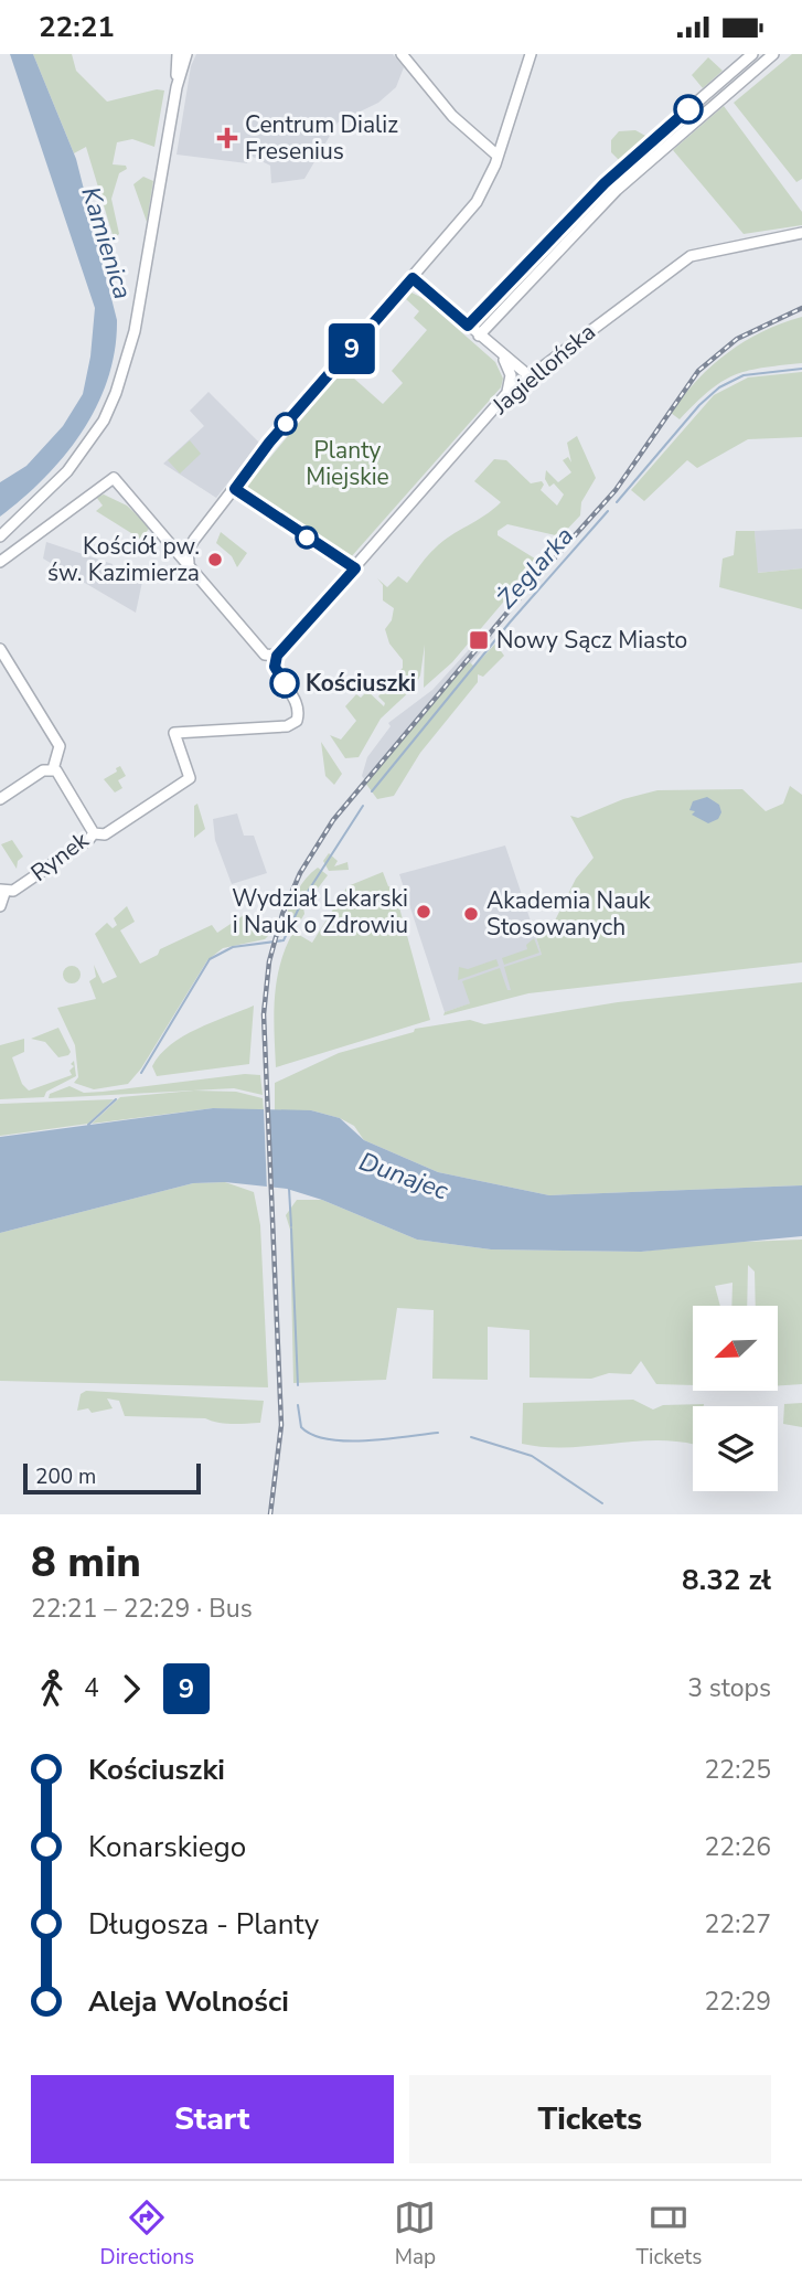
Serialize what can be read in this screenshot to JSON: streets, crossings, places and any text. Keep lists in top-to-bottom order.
{
  "streets": {
    "street": ["Jagiellońska", "Rynek"]
  },
  "water": ["Kamienica", "Żeglarka", "Dunajec"],
  "parks": ["Planty Miejskie"],
  "places": {
    "health": ["Centrum Dializ Fresenius"],
    "other": [
      "Kościół pw. św. Kazimierza",
      "Kościuszki",
      "Wydział Lekarski i Nauk o Zdrowiu",
      "Akademia Nauk Stosowanych"
    ],
    "transit": ["Nowy Sącz Miasto"]
  },
  "lines": ["bus line 9"],
  "scale_bar": "200 m",
  "north": "bottom left",
  "page": {
    "status": "22:21",
    "on_map": "9",
    "scale": "200 m",
    "heading": ["8 min", "22:21 – 22:29 · Bus", "8.32 zł"],
    "legs": ["4", "9", "3 stops"],
    "list": [
      {
        "name": "Kościuszki",
        "value": "22:25"
      },
      {
        "name": "Konarskiego",
        "value": "22:26"
      },
      {
        "name": "Długosza - Planty",
        "value": "22:27"
      },
      {
        "name": "Aleja Wolności",
        "value": "22:29"
      }
    ],
    "buttons": ["Start", "Tickets"],
    "tabs": ["Directions", "Map", "Tickets"]
  }
}
